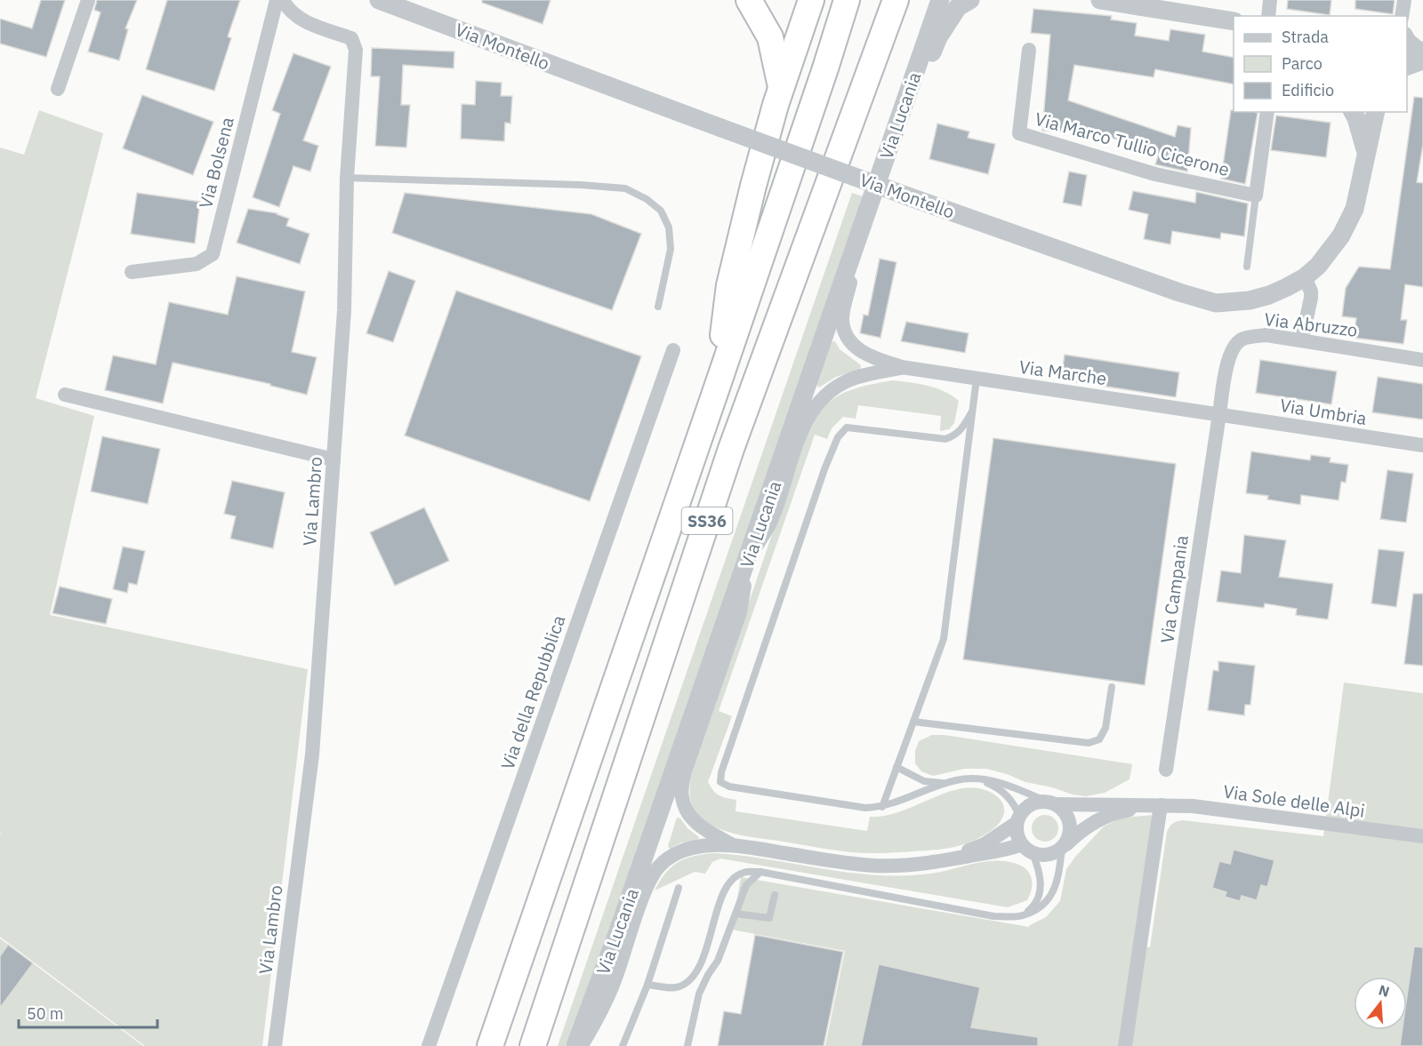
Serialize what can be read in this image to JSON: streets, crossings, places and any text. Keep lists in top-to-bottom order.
{
  "streets": {
    "highway": ["SS36"],
    "street": [
      "Via Montello",
      "Via Lucania",
      "Via Marco Tullio Cicerone",
      "Via Bolsena",
      "Via Abruzzo",
      "Via Marche",
      "Via Umbria",
      "Via Lambro",
      "Via Campania",
      "Via della Repubblica",
      "Via Sole delle Alpi"
    ]
  },
  "crossings": [
    ["Via Lucania", "Via Marche"],
    ["Via Abruzzo", "Via Marche"],
    ["Via Abruzzo", "Via Umbria"],
    ["Via Abruzzo", "Via Campania"],
    ["Via Marche", "Via Umbria"],
    ["Via Marche", "Via Campania"],
    ["Via Umbria", "Via Campania"]
  ],
  "legend": ["Strada", "Parco", "Edificio"],
  "scale_bar": "50 m",
  "north": "top"
}
